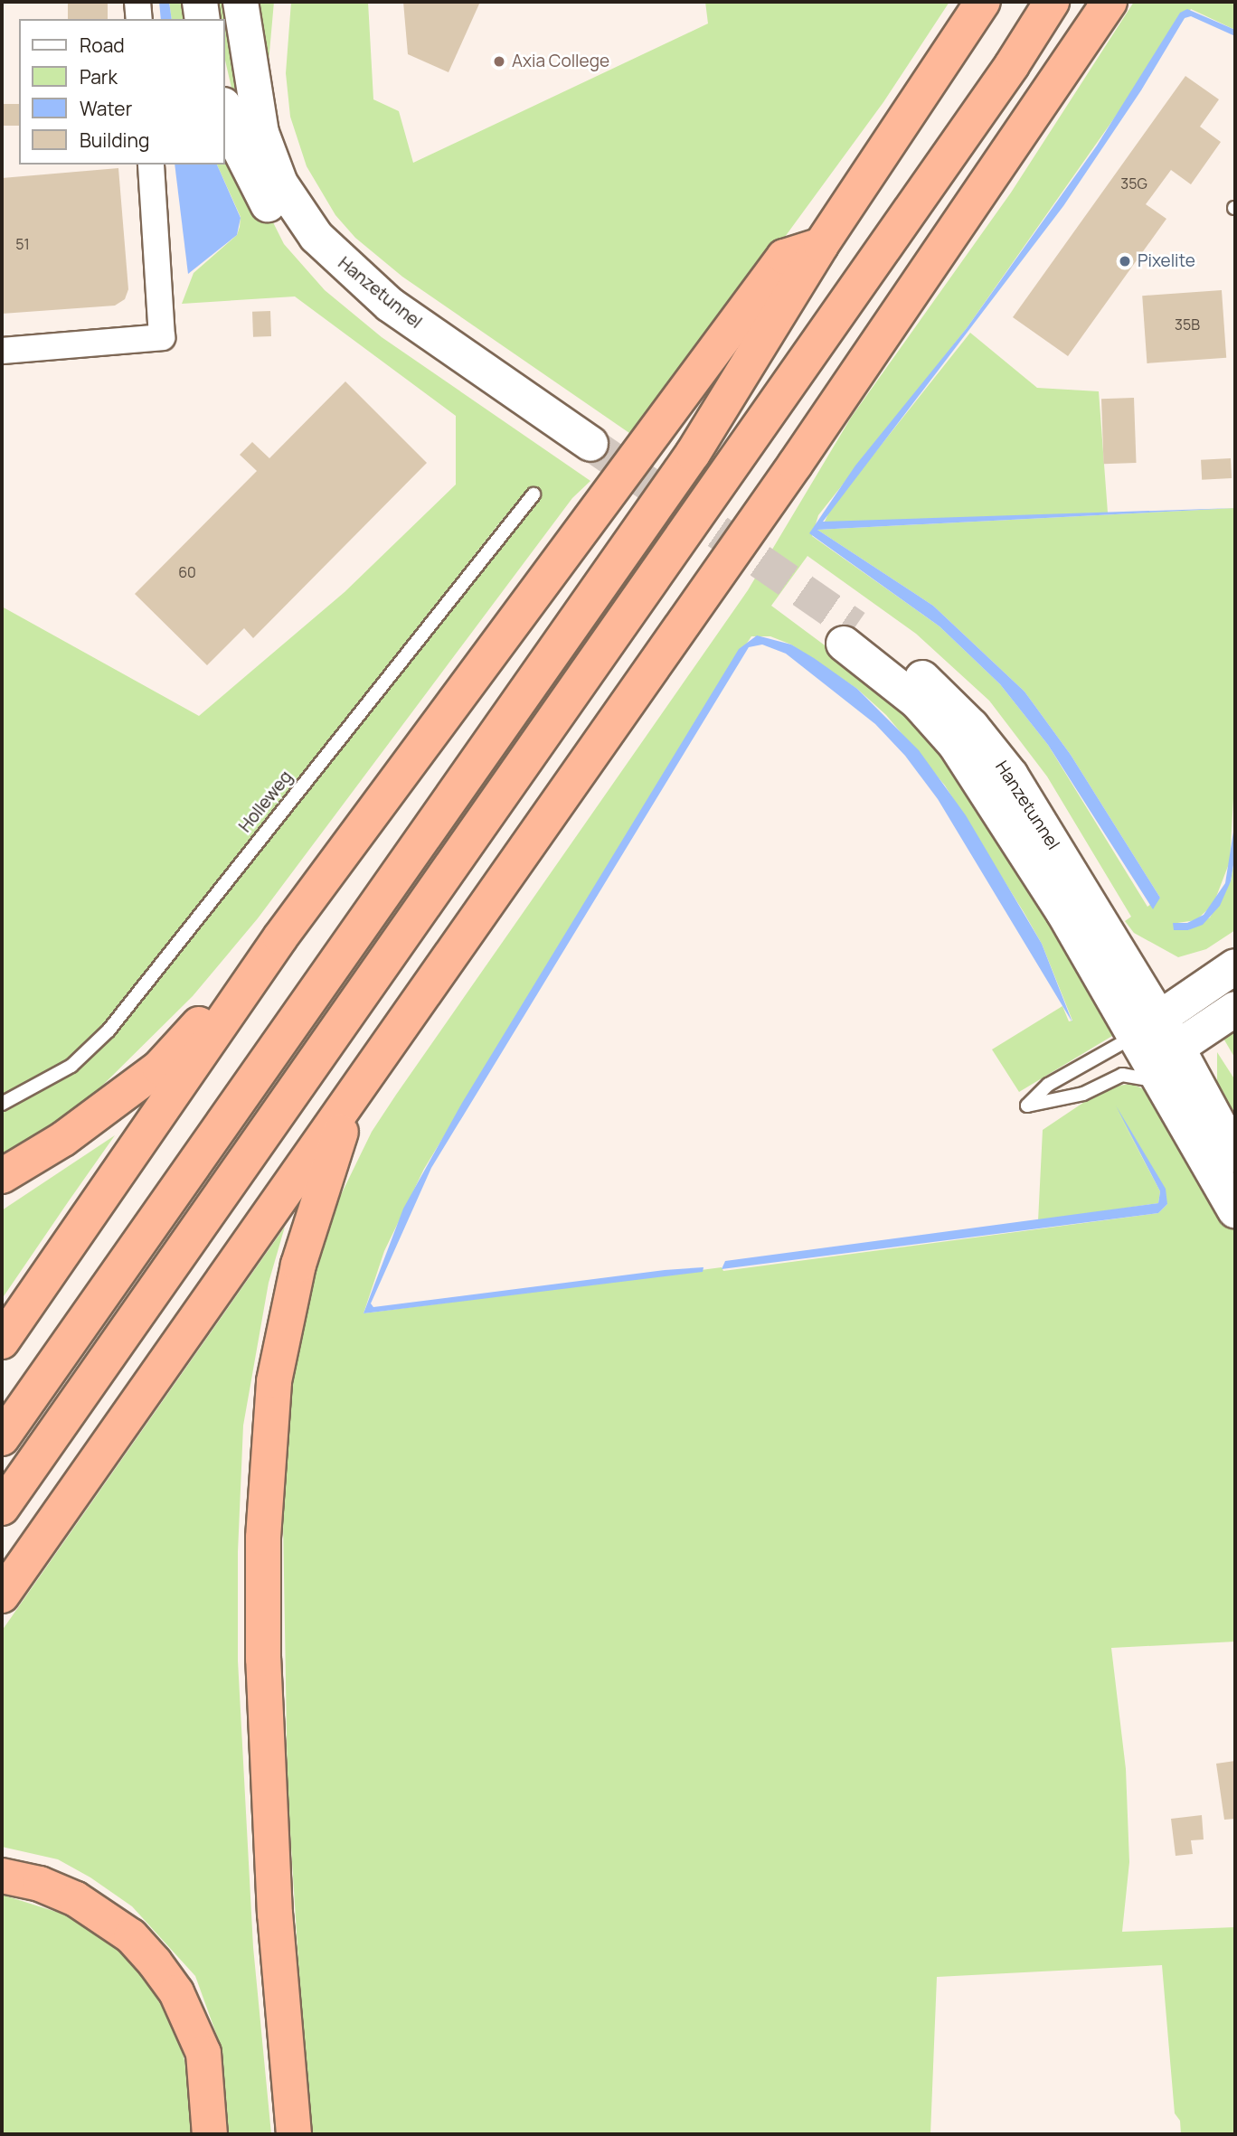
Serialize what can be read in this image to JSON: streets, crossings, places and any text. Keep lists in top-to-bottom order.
{
  "streets": {
    "main road": ["Hanzetunnel"],
    "lane": ["Holleweg"]
  },
  "places": ["Axia College", "Pixelite"],
  "house_numbers": [
    "35G",
    "51",
    "35B",
    "60"
  ],
  "legend": [
    "Road",
    "Park",
    "Water",
    "Building"
  ]
}
